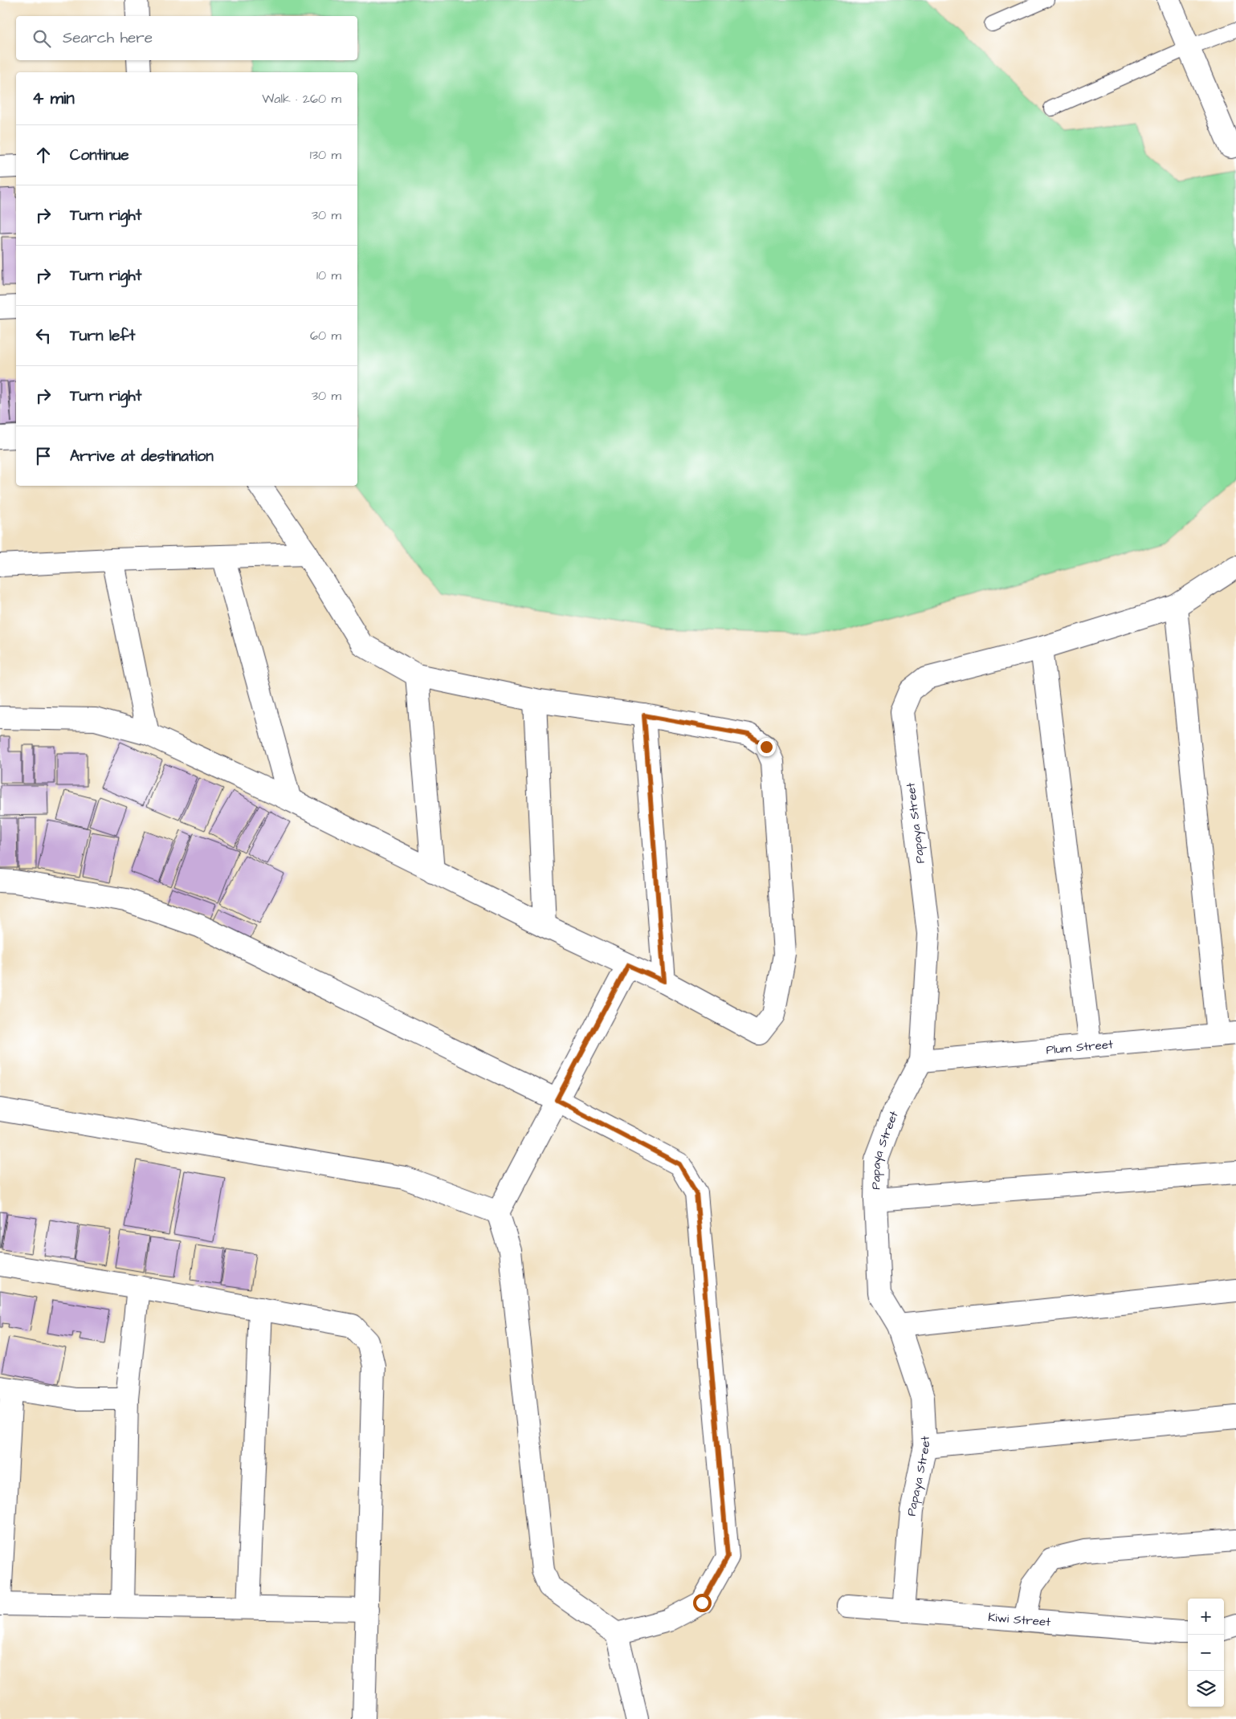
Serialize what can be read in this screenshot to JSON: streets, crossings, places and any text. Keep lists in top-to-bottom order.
{
  "streets": {
    "street": ["Papaya Street", "Plum Street", "Kiwi Street"]
  },
  "crossings": [
    ["Papaya Street", "Plum Street"],
    ["Papaya Street", "Kiwi Street"]
  ],
  "page": {
    "search": "Search here",
    "heading": ["4 min", "Walk · 260 m"],
    "list": [
      ["Continue", "130 m"],
      ["Turn right", "30 m"],
      ["Turn right", "10 m"],
      ["Turn left", "60 m"],
      ["Turn right", "30 m"],
      "Arrive at destination"
    ],
    "map_buttons": ["+", "−"]
  }
}
